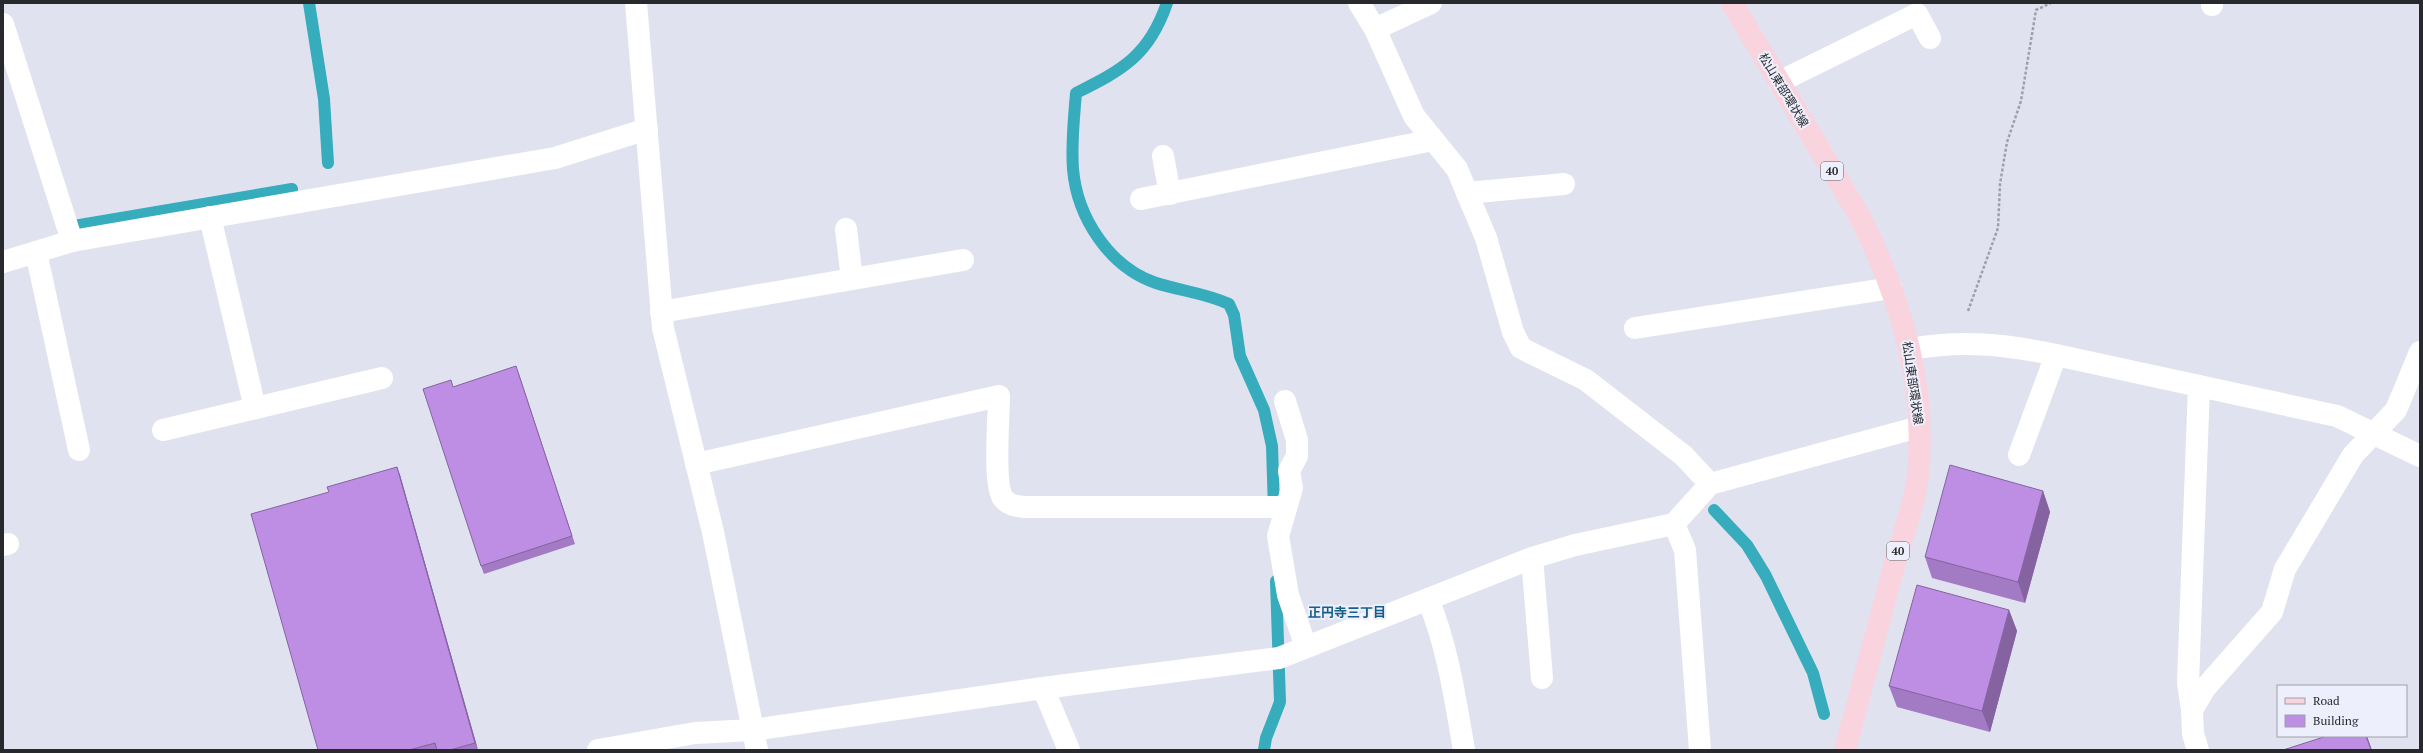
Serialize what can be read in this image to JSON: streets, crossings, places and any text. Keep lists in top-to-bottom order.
{
  "streets": {
    "main road": ["松山東部環状線", "40"]
  },
  "districts": ["正円寺三丁目"],
  "legend": ["Road", "Building"]
}
